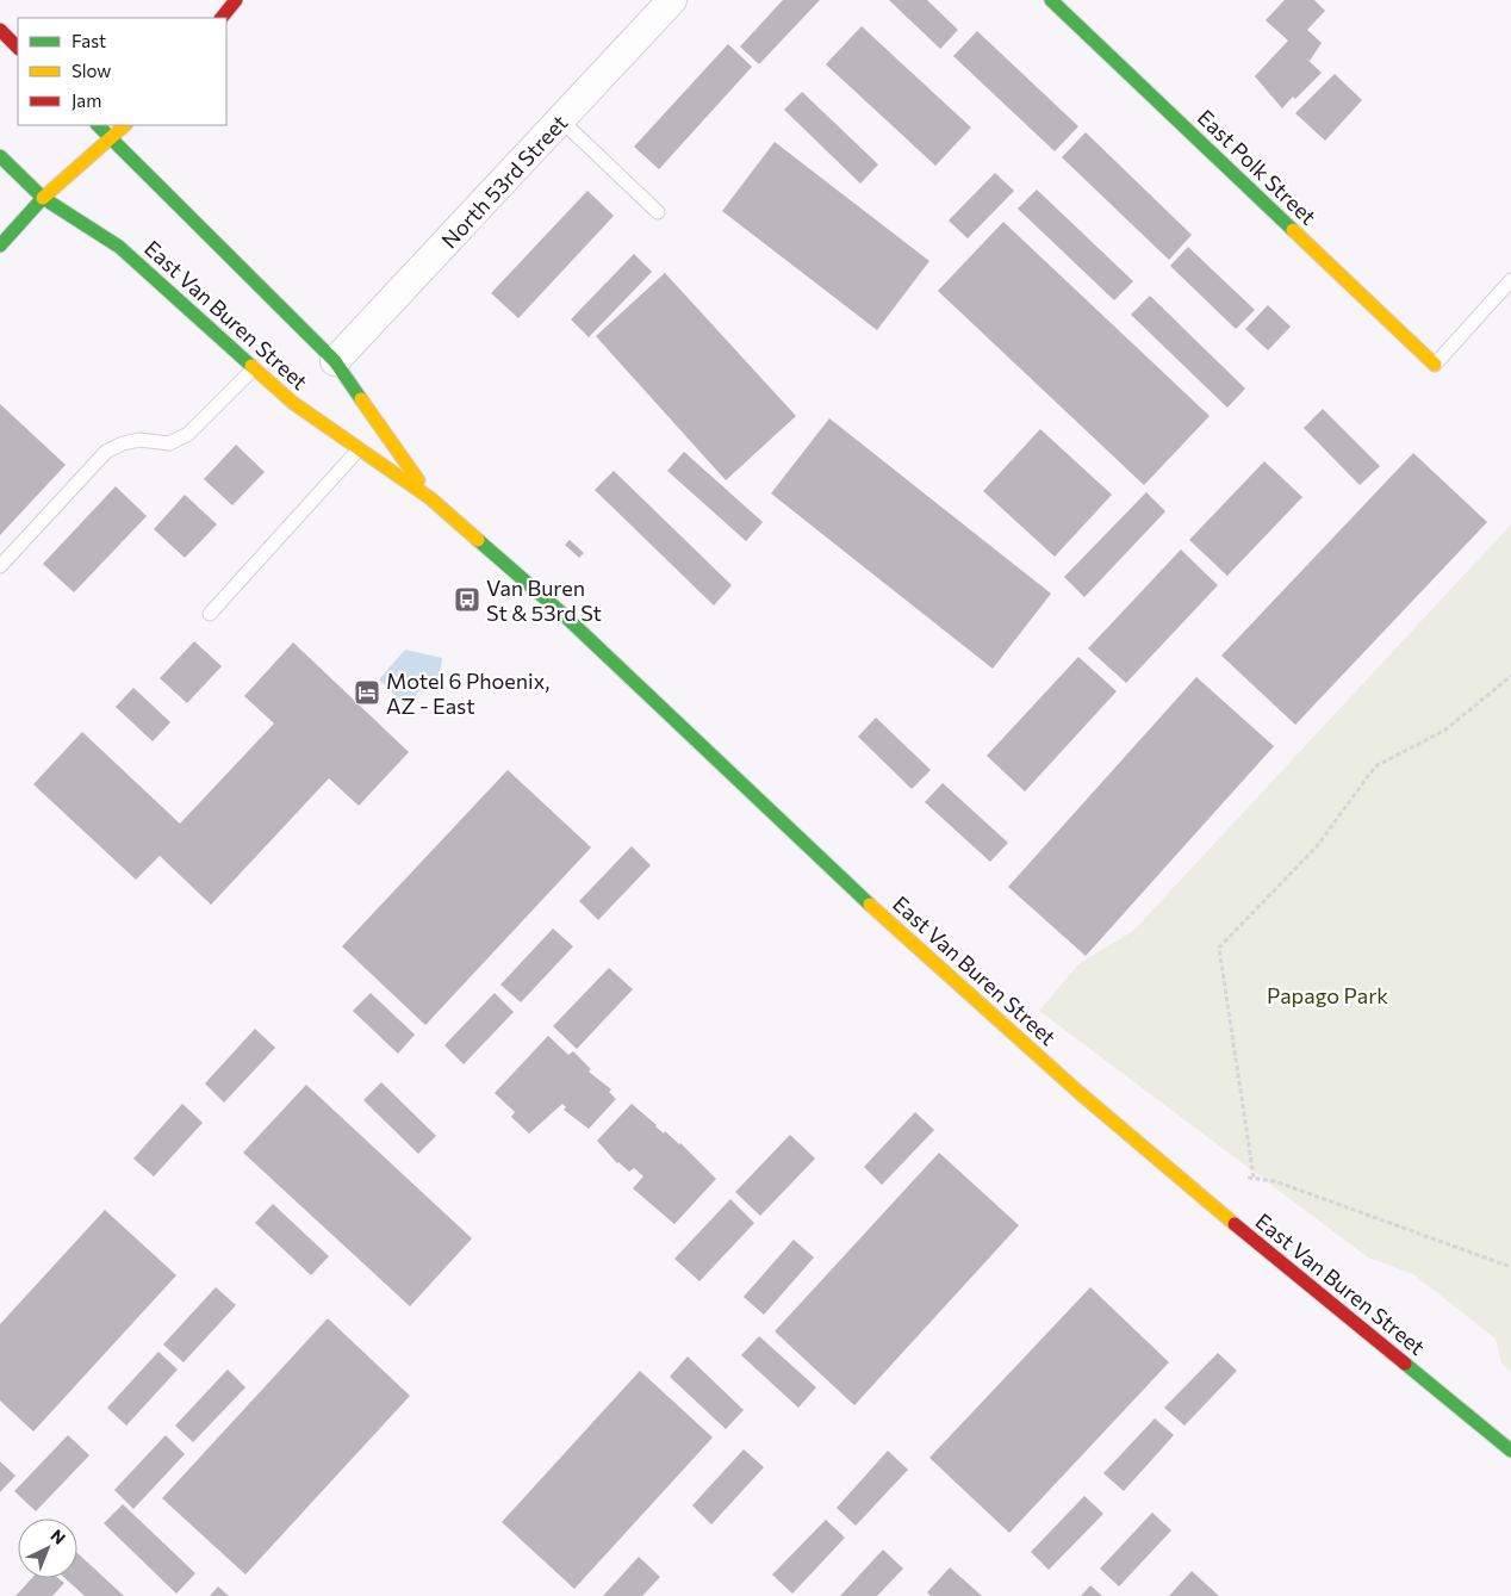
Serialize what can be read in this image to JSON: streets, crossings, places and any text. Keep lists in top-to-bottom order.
{
  "streets": {
    "main road": ["East Polk Street", "East Van Buren Street"],
    "street": ["North 53rd Street"]
  },
  "crossings": [
    ["North 53rd Street", "East Van Buren Street"]
  ],
  "parks": ["Papago Park"],
  "places": {
    "bus stop": ["Van Buren St & 53rd St"],
    "hotel": ["Motel 6 Phoenix, AZ - East"]
  },
  "legend": ["Fast", "Slow", "Jam"],
  "north": "top right"
}
